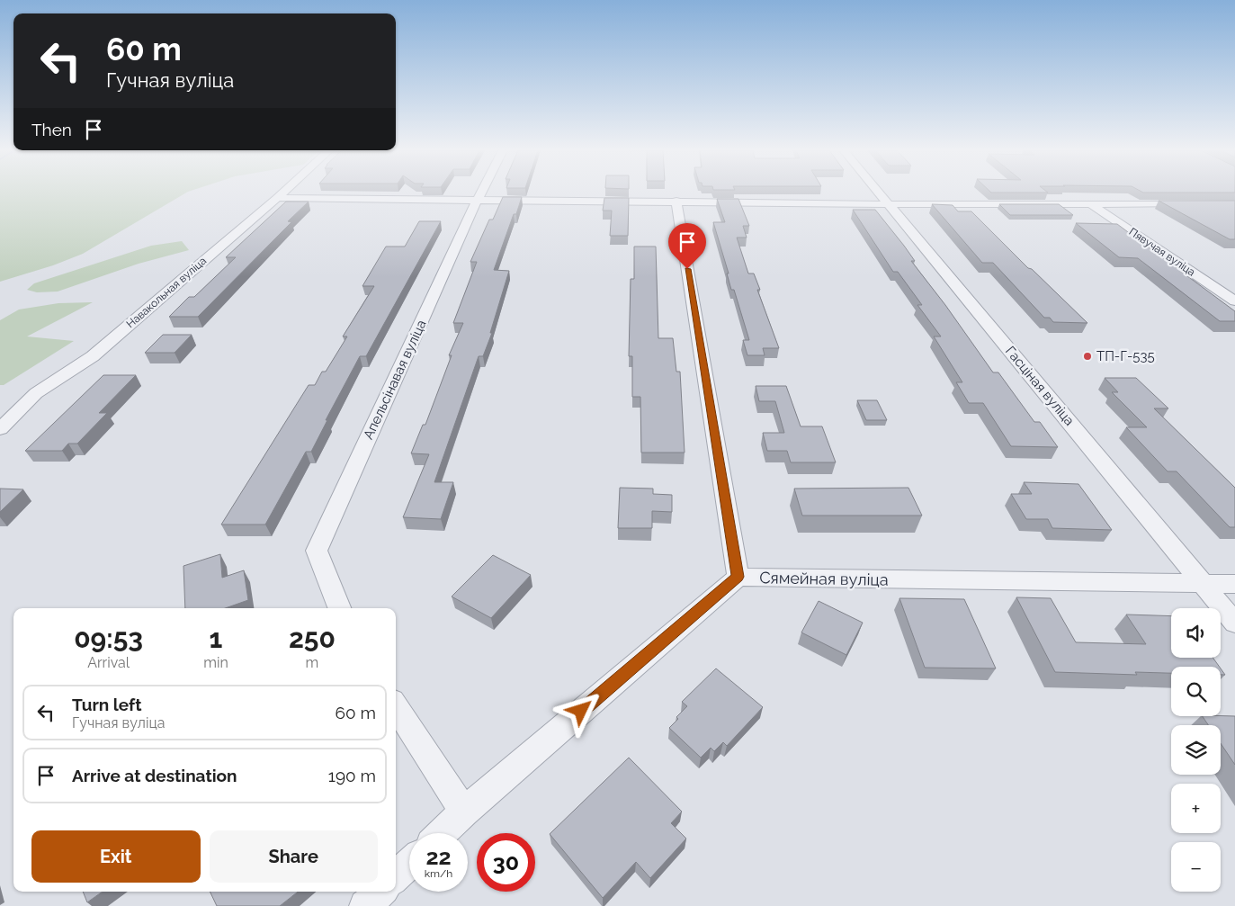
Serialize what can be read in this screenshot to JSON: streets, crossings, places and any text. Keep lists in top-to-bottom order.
{
  "streets": {
    "street": [
      "Пявучая вуліца",
      "Навакольная вуліца",
      "Апельсінавая вуліца",
      "Гасціная вуліца",
      "Сямейная вуліца"
    ]
  },
  "crossings": [
    ["Гасціная вуліца", "Сямейная вуліца"]
  ],
  "places": ["ТП-Г-535"],
  "page": {
    "turn": ["60 m", "Гучная вуліца"],
    "then": "Then",
    "map_buttons": ["+", "−"],
    "eta": [
      "09:53",
      "Arrival",
      "1",
      "min",
      "250",
      "m"
    ],
    "list": [
      {
        "name": "Turn left",
        "note": "Гучная вуліца",
        "value": "60 m"
      },
      {
        "name": "Arrive at destination",
        "value": "190 m"
      }
    ],
    "buttons": ["Exit", "Share"],
    "speed": "22 km/h",
    "limit": "30"
  }
}
